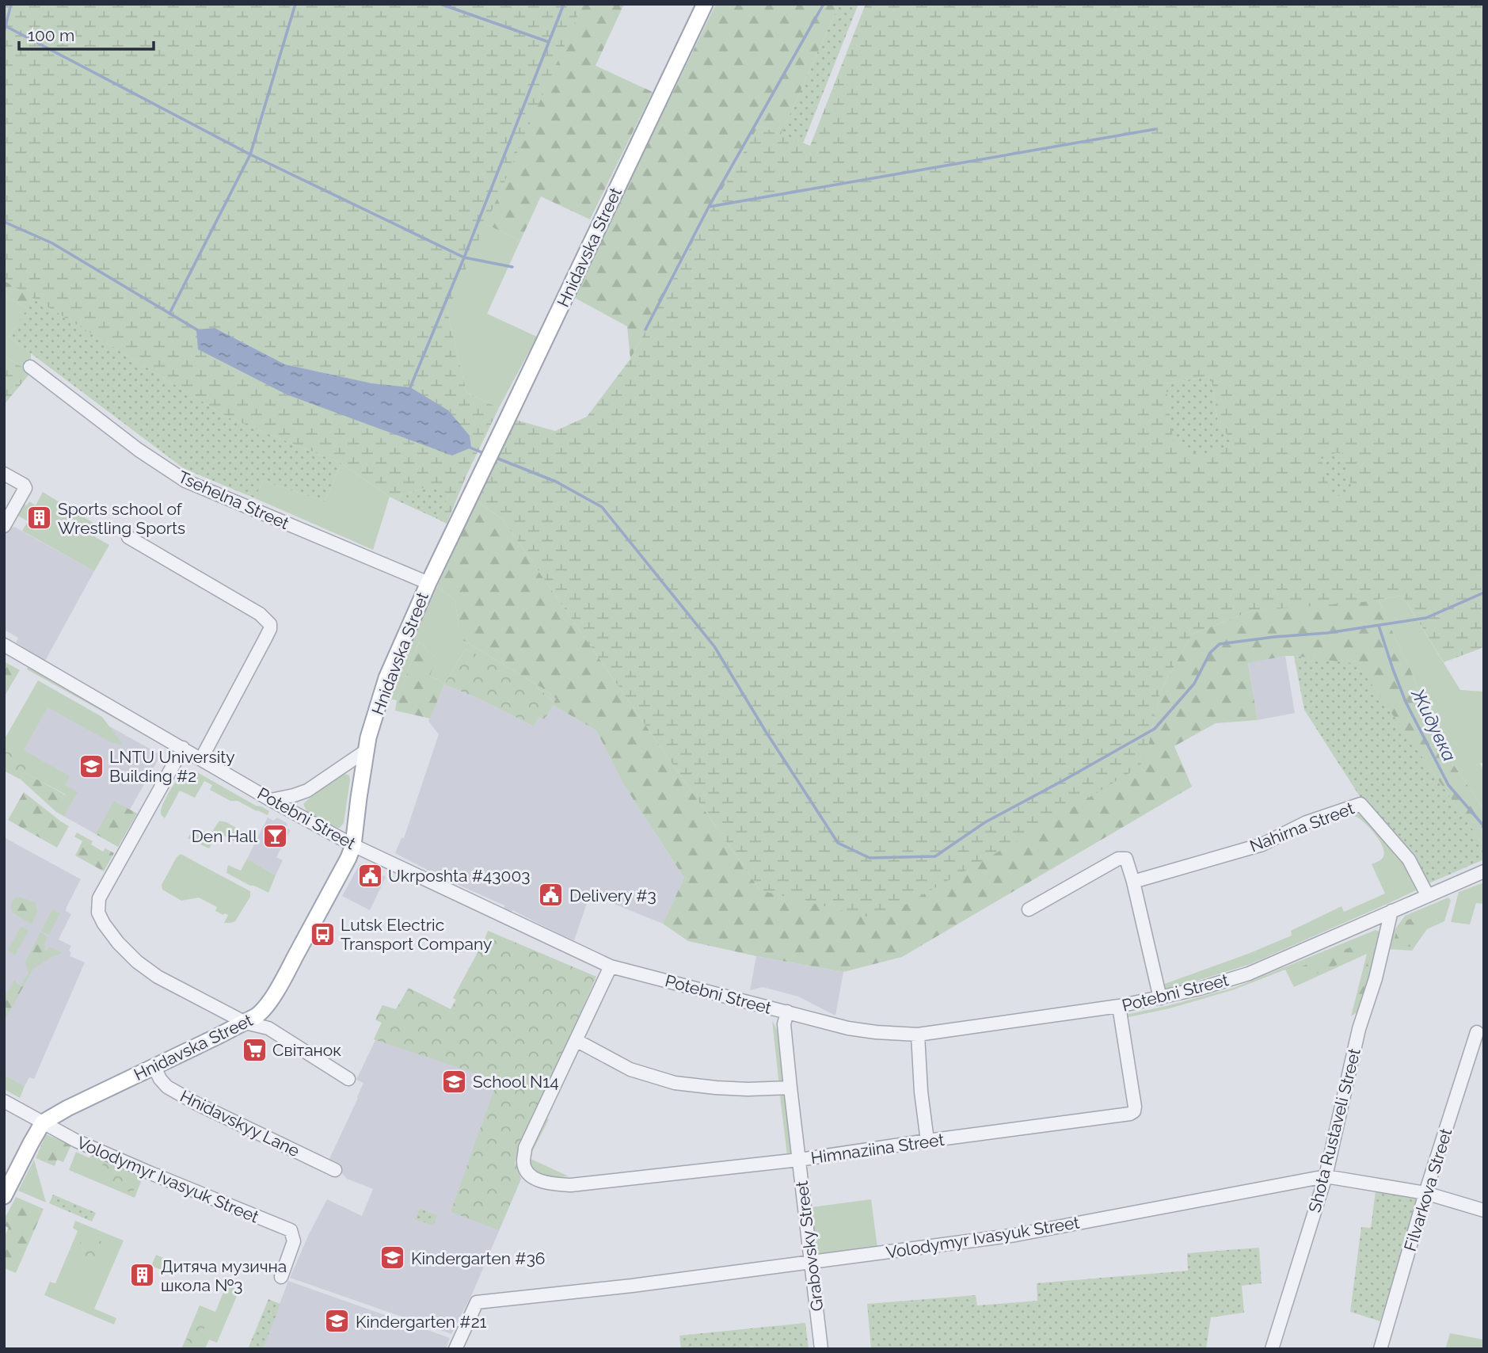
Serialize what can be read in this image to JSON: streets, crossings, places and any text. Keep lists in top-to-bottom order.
{
  "streets": {
    "main road": ["Hnidavska Street"],
    "street": [
      "Tsehelna Street",
      "Potebni Street",
      "Nahirna Street",
      "Hnidavskyy Lane",
      "Shota Rustaveli Street",
      "Himnaziina Street",
      "Volodymyr Ivasyuk Street",
      "Filvarkova Street",
      "Grabovsky Street"
    ]
  },
  "crossings": [
    ["Hnidavska Street", "Tsehelna Street"],
    ["Hnidavska Street", "Potebni Street"],
    ["Hnidavska Street", "Hnidavskyy Lane"],
    ["Hnidavska Street", "Volodymyr Ivasyuk Street"],
    ["Potebni Street", "Nahirna Street"],
    ["Potebni Street", "Shota Rustaveli Street"],
    ["Potebni Street", "Himnaziina Street"],
    ["Potebni Street", "Grabovsky Street"],
    ["Shota Rustaveli Street", "Volodymyr Ivasyuk Street"],
    ["Himnaziina Street", "Grabovsky Street"],
    ["Volodymyr Ivasyuk Street", "Filvarkova Street"],
    ["Volodymyr Ivasyuk Street", "Grabovsky Street"]
  ],
  "water": ["Жидувка"],
  "places": {
    "building": ["Sports school of Wrestling Sports", "Дитяча музична школа №3"],
    "school or university": [
      "LNTU University Building #2",
      "School N14",
      "Kindergarten #36",
      "Kindergarten #21"
    ],
    "bar": ["Den Hall"],
    "public building": ["Ukrposhta #43003", "Delivery #3"],
    "bus stop": ["Lutsk Electric Transport Company"],
    "supermarket": ["Світанок"]
  },
  "scale_bar": "100 m"
}
